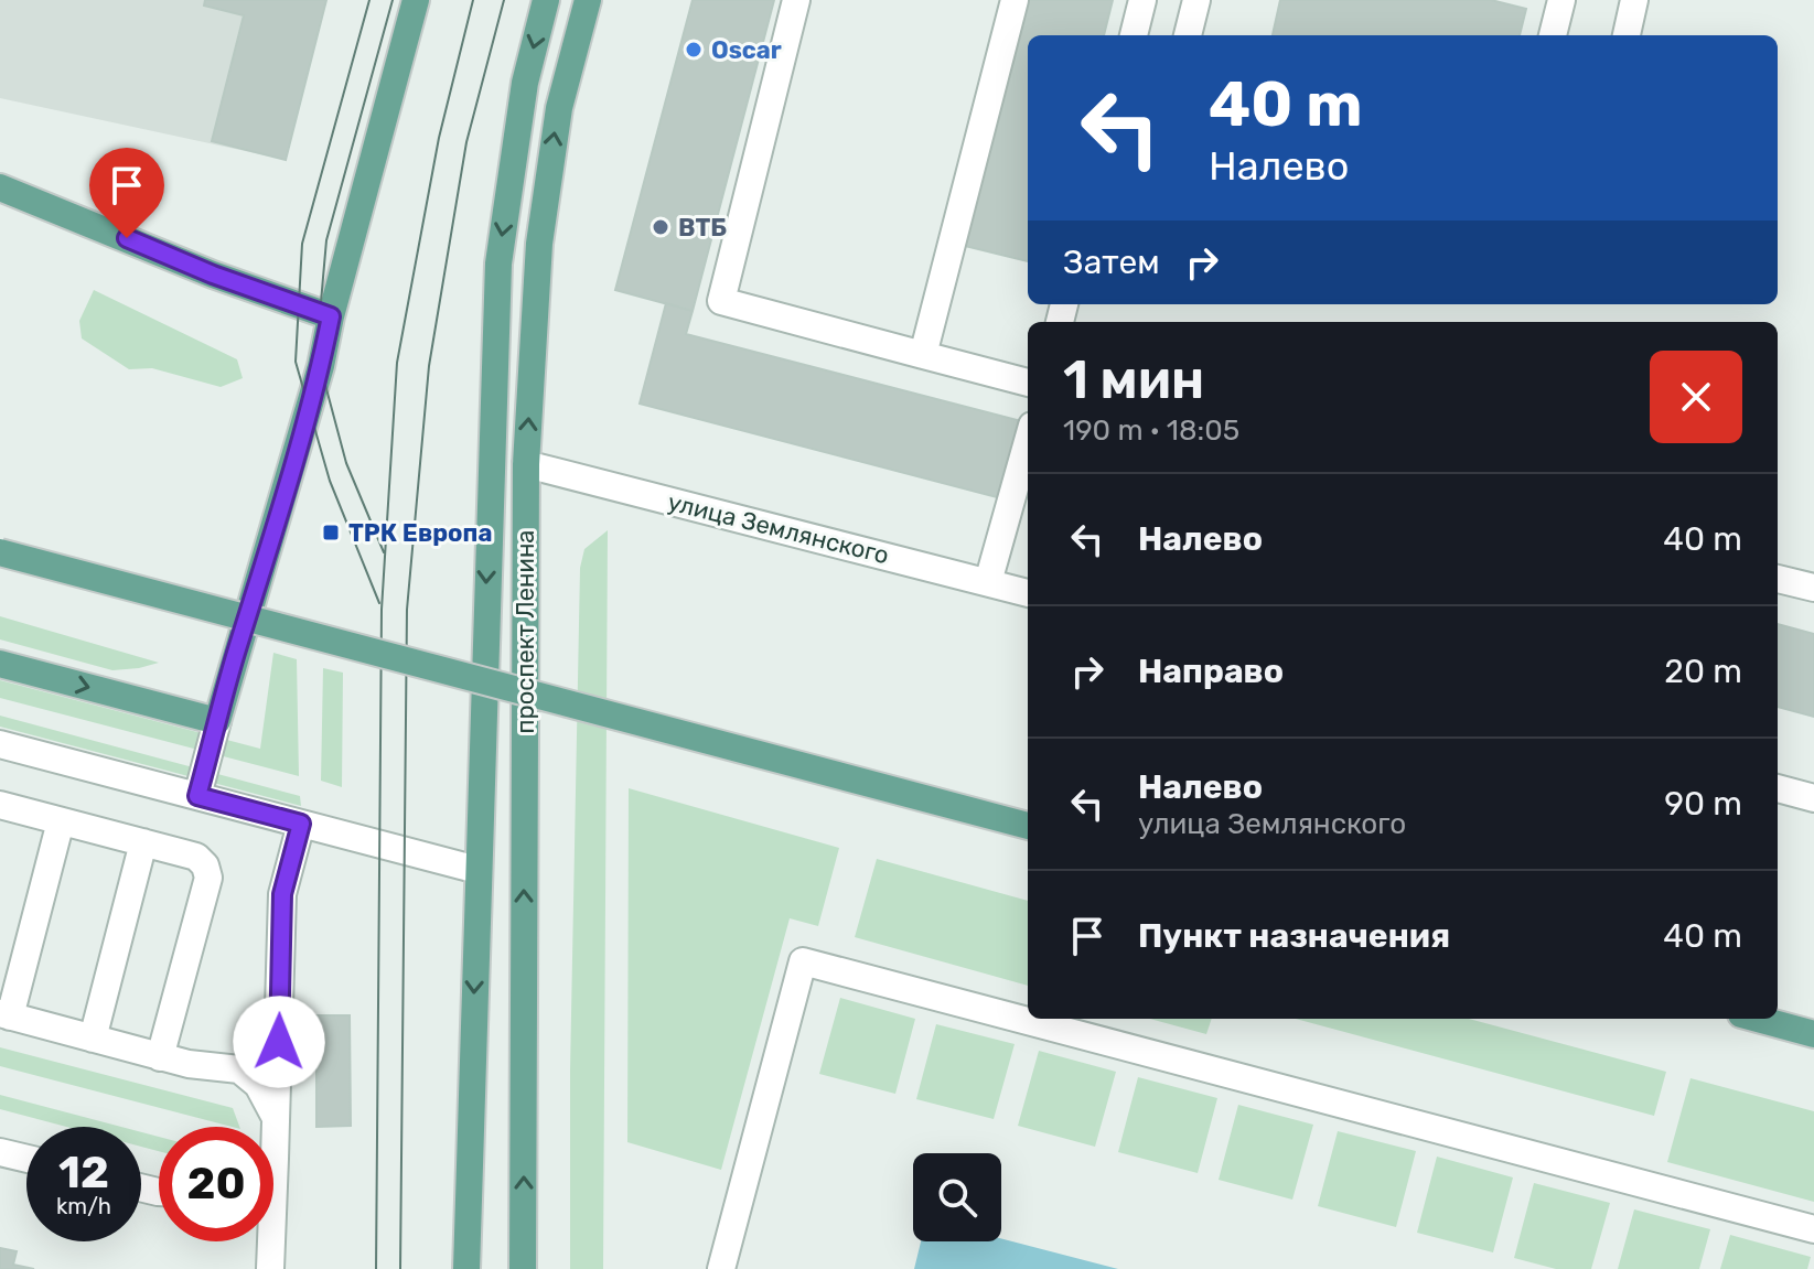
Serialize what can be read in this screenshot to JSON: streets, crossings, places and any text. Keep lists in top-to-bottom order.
{
  "streets": {
    "main road": ["проспект Ленина"],
    "street": ["улица Землянского"]
  },
  "crossings": [
    ["улица Землянского", "проспект Ленина"]
  ],
  "places": {
    "other": ["Oscar", "ВТБ"],
    "transit": ["ТРК Европа"]
  },
  "page": {
    "turn": ["40 m", "Налево"],
    "then": "Затем",
    "heading": ["1 мин", "190 m · 18:05"],
    "list": [
      {
        "name": "Налево",
        "value": "40 m"
      },
      {
        "name": "Направо",
        "value": "20 m"
      },
      {
        "name": "Налево",
        "note": "улица Землянского",
        "value": "90 m"
      },
      {
        "name": "Пункт назначения",
        "value": "40 m"
      }
    ],
    "speed": "12 km/h",
    "limit": "20"
  }
}
